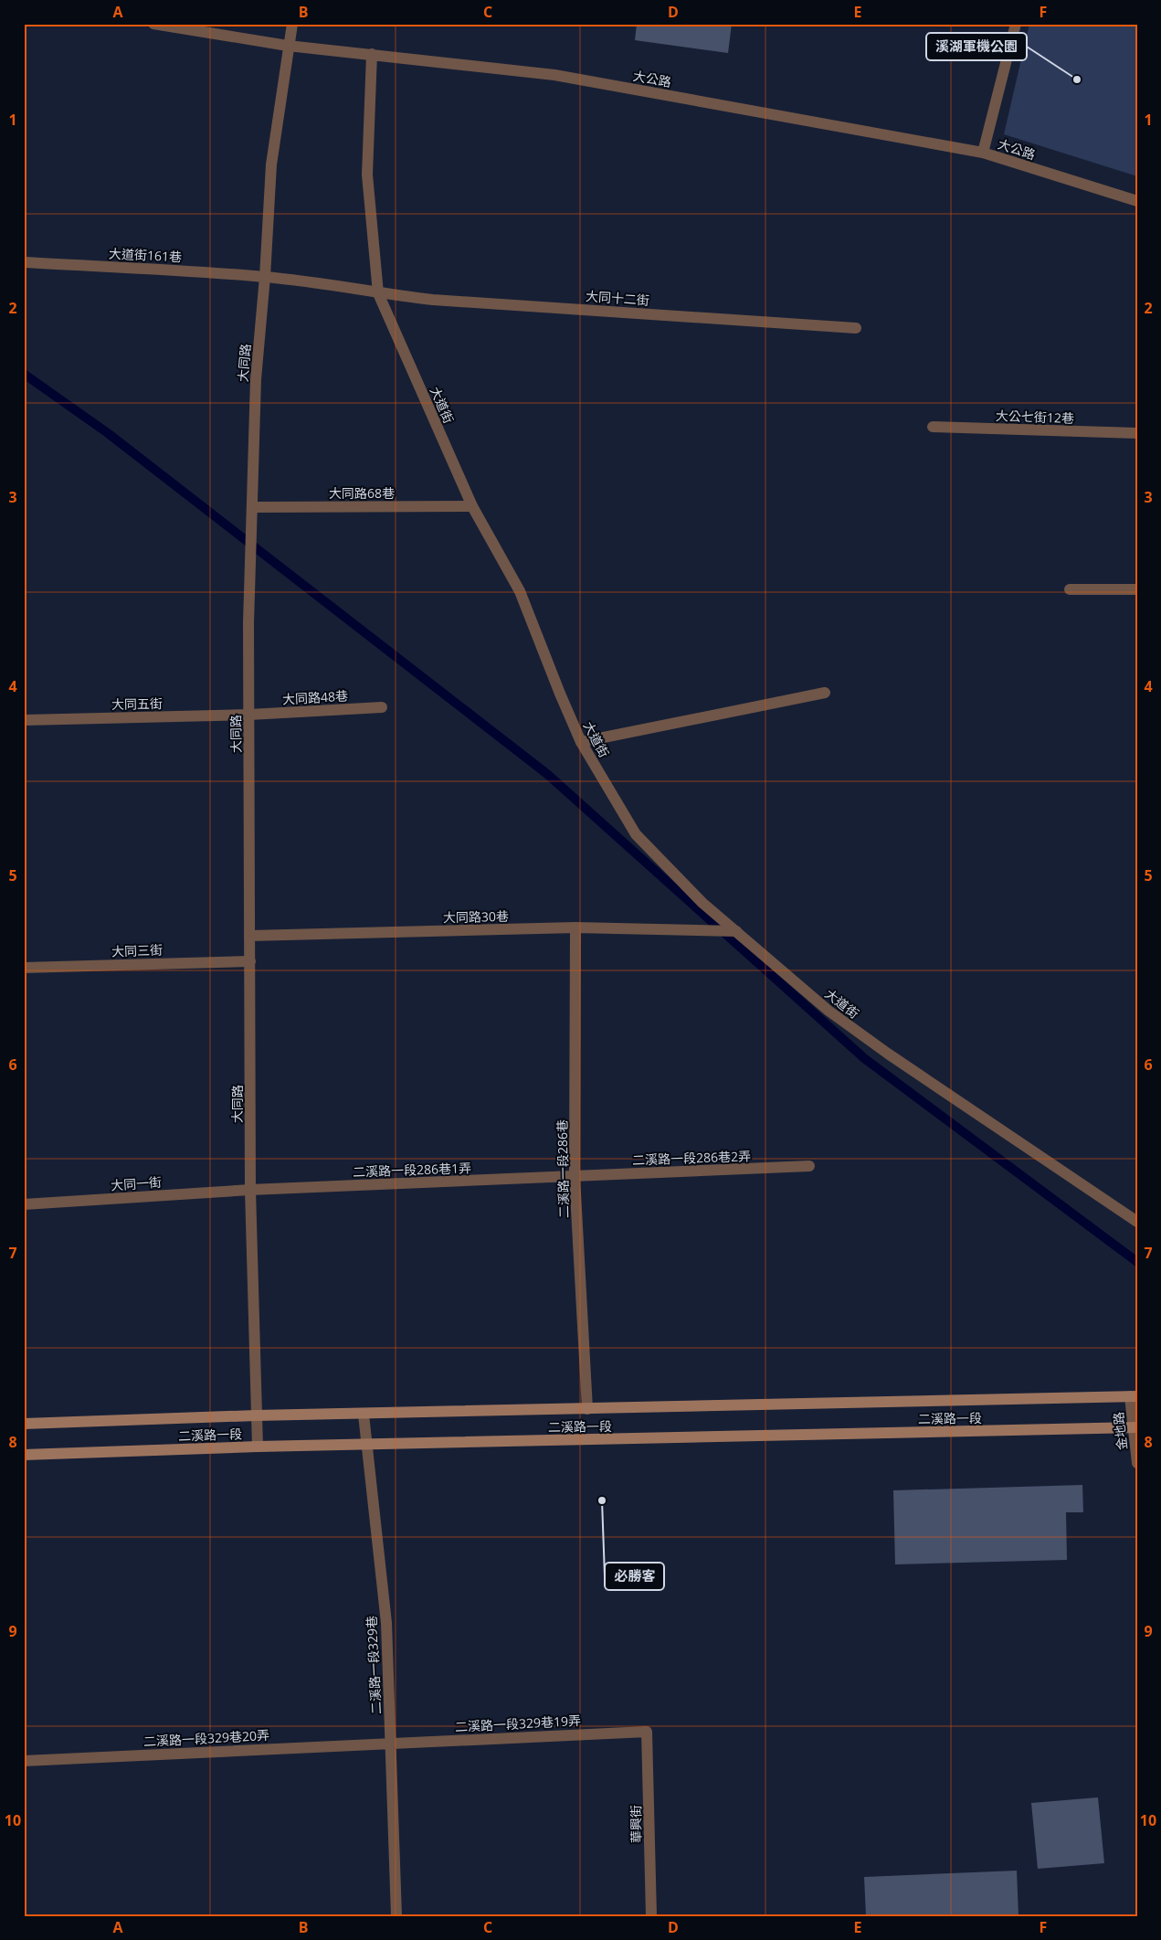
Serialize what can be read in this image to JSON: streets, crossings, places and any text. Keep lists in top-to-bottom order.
{
  "streets": {
    "main road": ["二溪路一段"],
    "street": [
      "大公路",
      "大道街161巷",
      "大同十二街",
      "大同路",
      "大道街",
      "大公七街12巷",
      "大同路68巷",
      "大同路48巷",
      "大同五街",
      "大同路30巷",
      "大同三街",
      "二溪路一段286巷2弄",
      "二溪路一段286巷",
      "二溪路一段286巷1弄",
      "大同一街",
      "金地路",
      "二溪路一段329巷",
      "二溪路一段329巷19弄",
      "二溪路一段329巷20弄",
      "華興街"
    ]
  },
  "crossings": [
    ["大公路", "大同路"],
    ["大公路", "大道街"],
    ["大道街161巷", "大同十二街"],
    ["大道街161巷", "大同路"],
    ["大道街161巷", "大道街"],
    ["大同十二街", "大道街"],
    ["大同路", "大同路68巷"],
    ["大同路", "大同路48巷"],
    ["大同路", "大同五街"],
    ["大同路", "大同路30巷"],
    ["大同路", "大同三街"],
    ["大同路", "二溪路一段286巷1弄"],
    ["大同路", "大同一街"],
    ["大同路", "二溪路一段"],
    ["大道街", "大同路68巷"],
    ["大道街", "大同路30巷"],
    ["大同路48巷", "大同五街"],
    ["大同路30巷", "二溪路一段286巷"],
    ["二溪路一段286巷2弄", "二溪路一段286巷"],
    ["二溪路一段286巷2弄", "二溪路一段286巷1弄"],
    ["二溪路一段286巷", "二溪路一段286巷1弄"],
    ["二溪路一段286巷", "二溪路一段"],
    ["二溪路一段286巷1弄", "大同一街"],
    ["二溪路一段", "金地路"],
    ["二溪路一段", "二溪路一段329巷"],
    ["二溪路一段329巷", "二溪路一段329巷19弄"],
    ["二溪路一段329巷", "二溪路一段329巷20弄"],
    ["二溪路一段329巷19弄", "二溪路一段329巷20弄"],
    ["二溪路一段329巷19弄", "華興街"]
  ],
  "places": ["溪湖軍機公園", "必勝客"],
  "grid": {
    "columns": [
      "A",
      "B",
      "C",
      "D",
      "E",
      "F"
    ],
    "rows": [
      "1",
      "2",
      "3",
      "4",
      "5",
      "6",
      "7",
      "8",
      "9",
      "10"
    ]
  }
}
